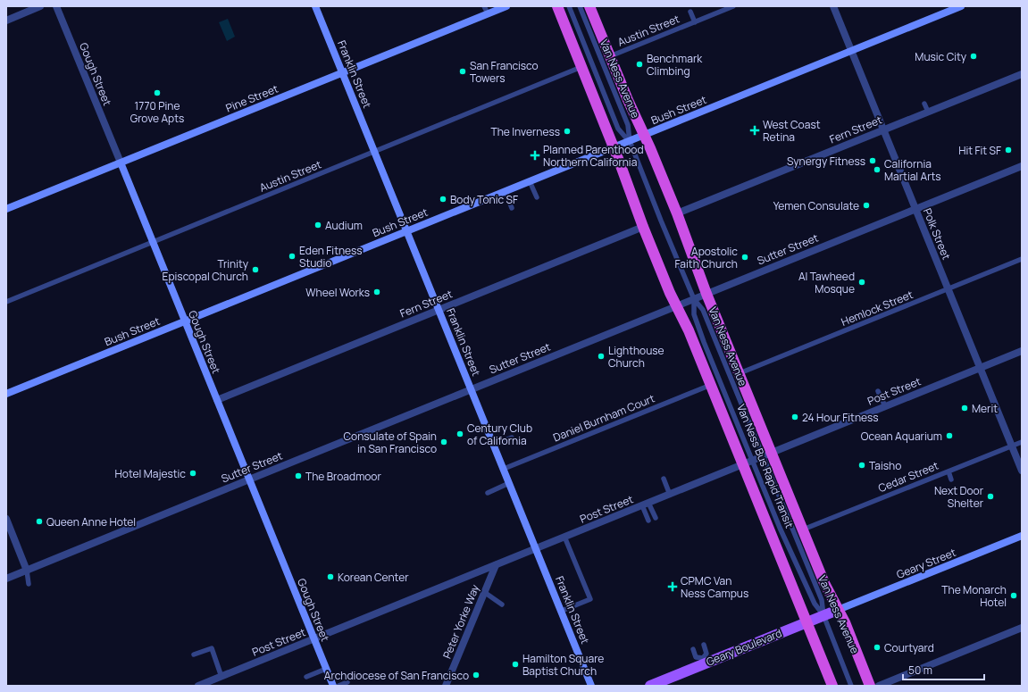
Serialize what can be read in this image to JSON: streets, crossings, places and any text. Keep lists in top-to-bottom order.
{
  "streets": {
    "highway": ["Van Ness Avenue"],
    "main road": [
      "Gough Street",
      "Franklin Street",
      "Pine Street",
      "Bush Street",
      "Geary Street",
      "Geary Boulevard"
    ],
    "street": [
      "Fern Street",
      "Polk Street",
      "Sutter Street",
      "Post Street",
      "Peter Yorke Way"
    ],
    "lane": [
      "Austin Street",
      "Hemlock Street",
      "Daniel Burnham Court",
      "Van Ness Bus Rapid Transit",
      "Cedar Street"
    ]
  },
  "crossings": [
    ["Austin Street", "Gough Street"],
    ["Austin Street", "Franklin Street"],
    ["Austin Street", "Van Ness Avenue"],
    ["Gough Street", "Pine Street"],
    ["Gough Street", "Bush Street"],
    ["Gough Street", "Fern Street"],
    ["Gough Street", "Sutter Street"],
    ["Gough Street", "Post Street"],
    ["Franklin Street", "Pine Street"],
    ["Franklin Street", "Bush Street"],
    ["Franklin Street", "Fern Street"],
    ["Franklin Street", "Sutter Street"],
    ["Franklin Street", "Post Street"],
    ["Franklin Street", "Daniel Burnham Court"],
    ["Van Ness Avenue", "Bush Street"],
    ["Van Ness Avenue", "Fern Street"],
    ["Van Ness Avenue", "Sutter Street"],
    ["Van Ness Avenue", "Hemlock Street"],
    ["Van Ness Avenue", "Post Street"],
    ["Van Ness Avenue", "Van Ness Bus Rapid Transit"],
    ["Van Ness Avenue", "Cedar Street"],
    ["Van Ness Avenue", "Geary Street"],
    ["Van Ness Avenue", "Geary Boulevard"],
    ["Bush Street", "Polk Street"],
    ["Bush Street", "Van Ness Bus Rapid Transit"],
    ["Fern Street", "Polk Street"],
    ["Polk Street", "Sutter Street"],
    ["Polk Street", "Hemlock Street"],
    ["Polk Street", "Post Street"],
    ["Polk Street", "Cedar Street"],
    ["Sutter Street", "Van Ness Bus Rapid Transit"],
    ["Post Street", "Van Ness Bus Rapid Transit"],
    ["Post Street", "Peter Yorke Way"],
    ["Van Ness Bus Rapid Transit", "Geary Boulevard"],
    ["Geary Street", "Geary Boulevard"]
  ],
  "places": {
    "other": [
      "Music City",
      "Benchmark Climbing",
      "San Francisco Towers",
      "1770 Pine Grove Apts",
      "The Inverness",
      "Hit Fit SF",
      "Synergy Fitness",
      "California Martial Arts",
      "Body Tonic SF",
      "Yemen Consulate",
      "Audium",
      "Eden Fitness Studio",
      "Apostolic Faith Church",
      "Trinity Episcopal Church",
      "Al Tawheed Mosque",
      "Wheel Works",
      "Lighthouse Church",
      "Merit",
      "24 Hour Fitness",
      "Century Club of California",
      "Ocean Aquarium",
      "Consulate of Spain in San Francisco",
      "Taisho",
      "Hotel Majestic",
      "The Broadmoor",
      "Next Door Shelter",
      "Queen Anne Hotel",
      "Korean Center",
      "The Monarch Hotel",
      "Courtyard",
      "Hamilton Square Baptist Church",
      "Archdiocese of San Francisco"
    ],
    "health": ["West Coast Retina", "Planned Parenthood Northern California", "CPMC Van Ness Campus"]
  },
  "scale_bar": "50 m"
}
